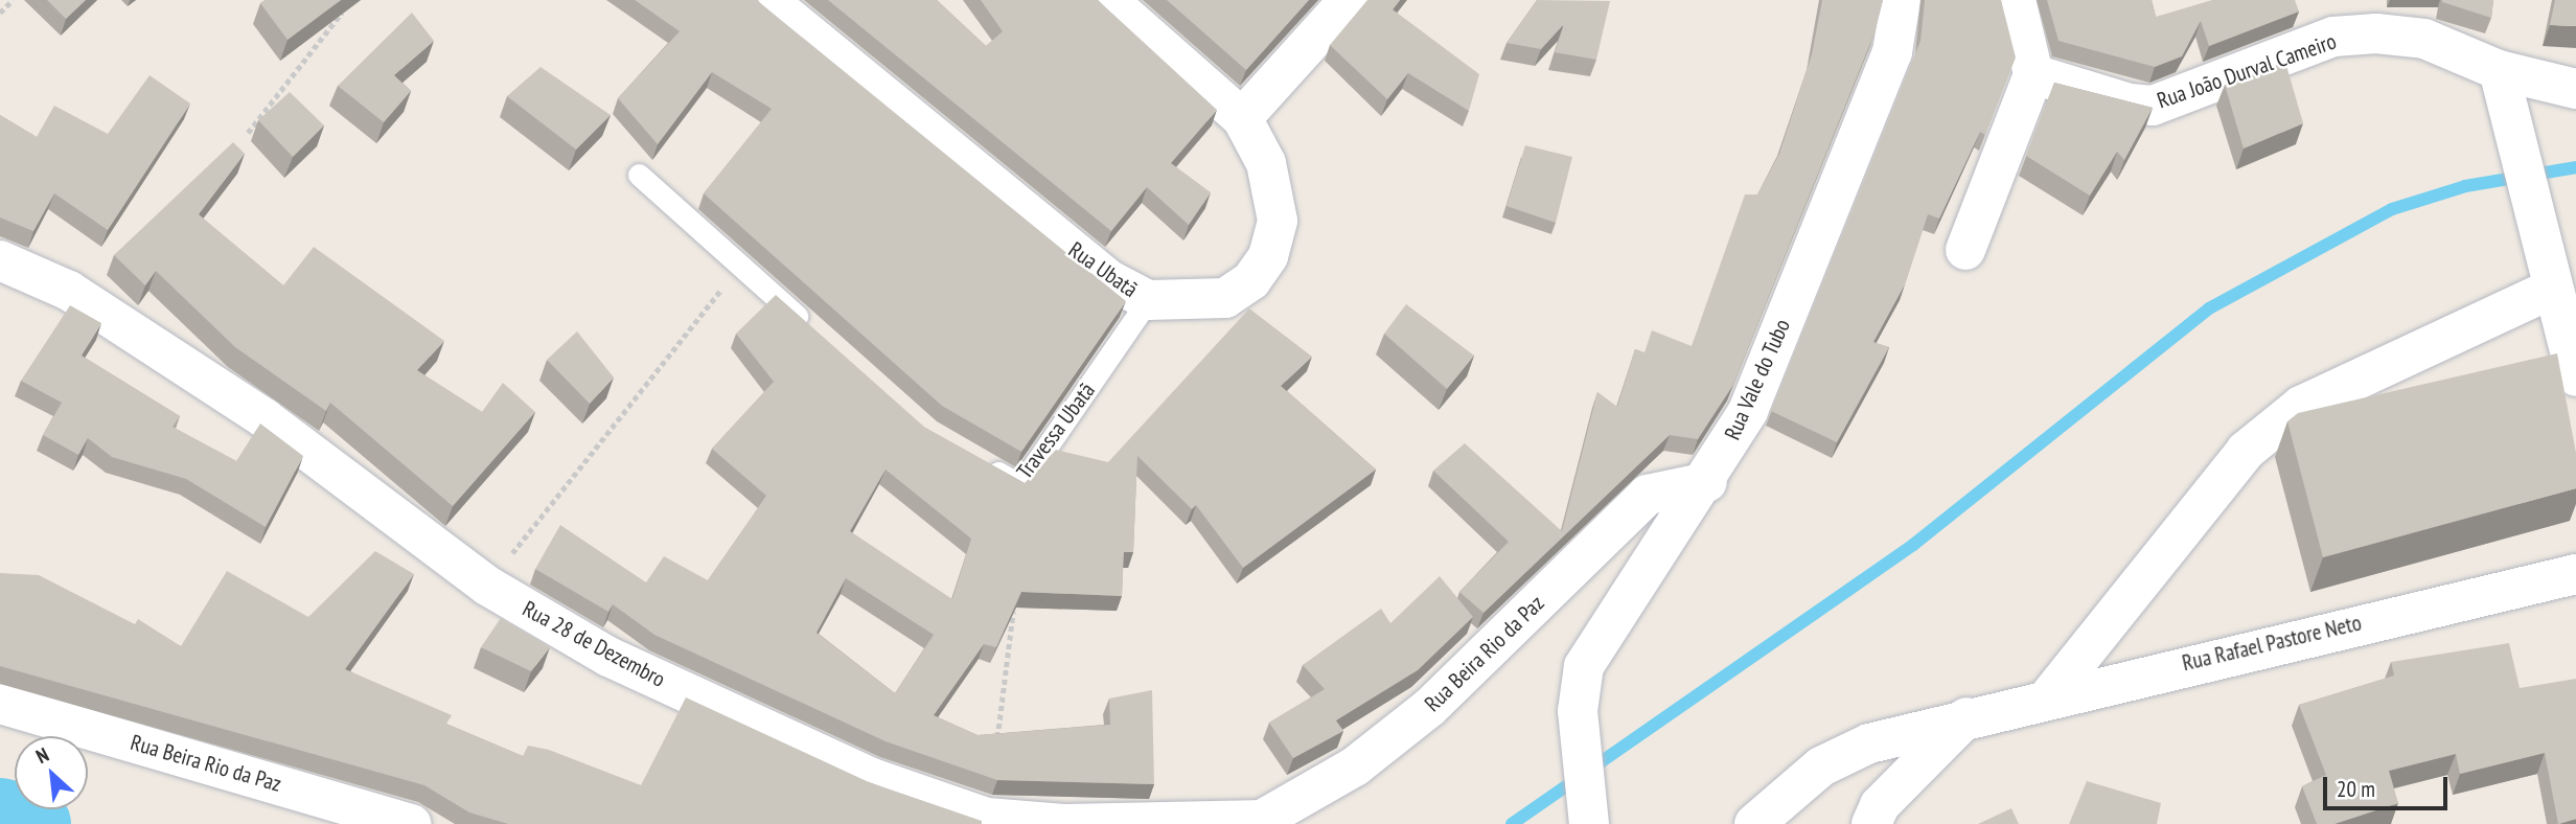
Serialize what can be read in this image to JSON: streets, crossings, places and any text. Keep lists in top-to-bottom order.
{
  "streets": {
    "street": [
      "Rua João Durval Cameiro",
      "Rua Ubatã",
      "Rua Vale do Tubo",
      "Rua Rafael Pastore Neto",
      "Rua 28 de Dezembro",
      "Rua Beira Rio da Paz"
    ],
    "lane": ["Travessa Ubatã"]
  },
  "crossings": [
    ["Rua Ubatã", "Travessa Ubatã"],
    ["Rua Vale do Tubo", "Rua Beira Rio da Paz"],
    ["Rua 28 de Dezembro", "Rua Beira Rio da Paz"]
  ],
  "scale_bar": "20 m",
  "north": "top left"
}
